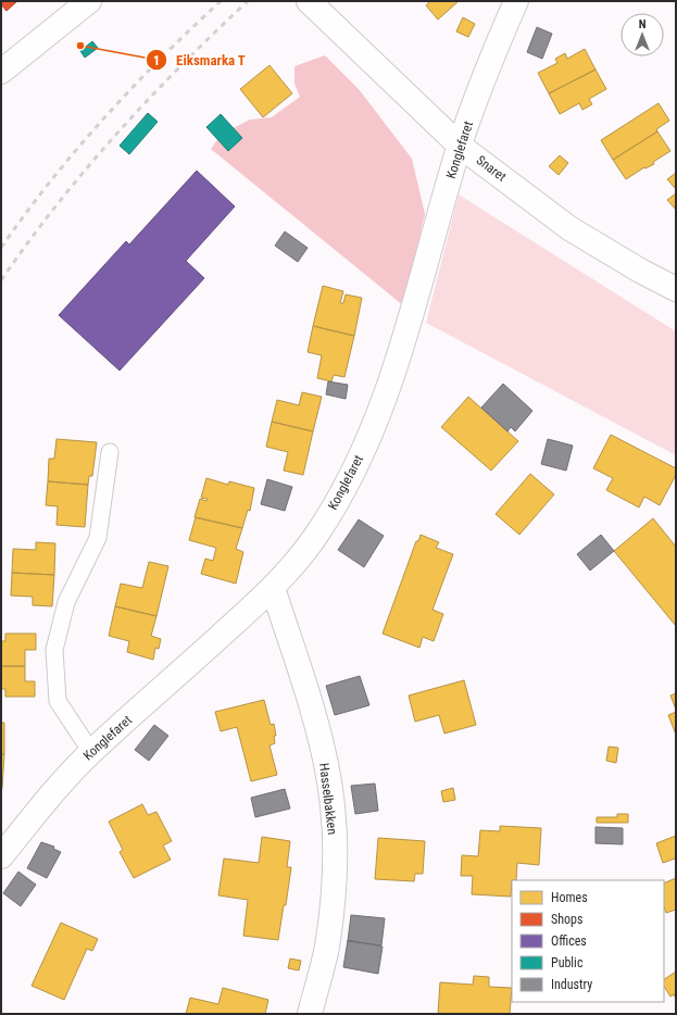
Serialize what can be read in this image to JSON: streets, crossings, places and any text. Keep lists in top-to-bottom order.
{
  "streets": {
    "street": ["Konglefaret", "Snaret", "Hasselbakken"]
  },
  "crossings": [
    ["Konglefaret", "Snaret"],
    ["Konglefaret", "Hasselbakken"]
  ],
  "places": ["Eiksmarka T"],
  "legend": [
    "Homes",
    "Shops",
    "Offices",
    "Public",
    "Industry"
  ],
  "north": "top"
}
